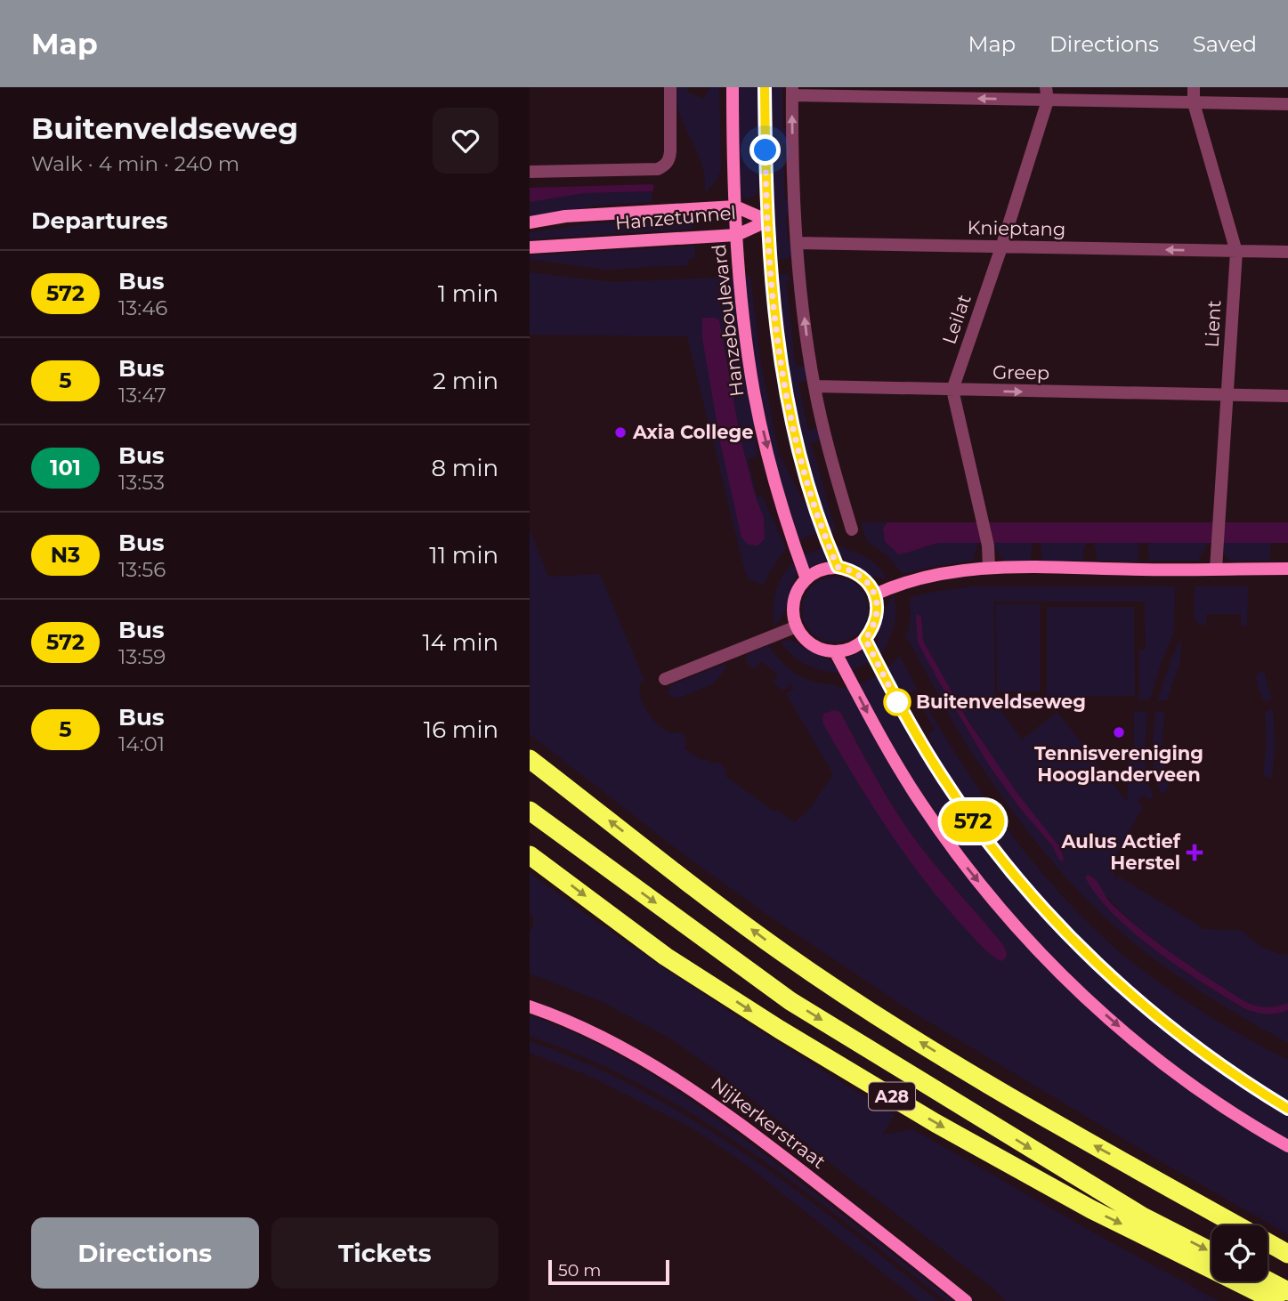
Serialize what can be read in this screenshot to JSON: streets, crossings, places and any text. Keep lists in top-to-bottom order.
{
  "streets": {
    "highway": ["A28"],
    "main road": ["Hanzetunnel", "Hanzeboulevard", "Nijkerkerstraat"],
    "street": [
      "Knieptang",
      "Leilat",
      "Lient",
      "Greep"
    ]
  },
  "crossings": [
    ["Hanzetunnel", "Hanzeboulevard"],
    ["Knieptang", "Leilat"],
    ["Knieptang", "Lient"],
    ["Leilat", "Greep"],
    ["Lient", "Greep"]
  ],
  "one_way": ["Knieptang", "Greep"],
  "places": {
    "other": ["Axia College", "Buitenveldseweg", "Tennisvereniging Hooglanderveen"],
    "health": ["Aulus Actief Herstel"]
  },
  "lines": ["bus line 572"],
  "scale_bar": "50 m",
  "page": {
    "header": "Map",
    "nav": ["Map", "Directions", "Saved"],
    "heading": [
      ["Buitenveldseweg", "Walk · 4 min · 240 m"],
      "Departures"
    ],
    "on_map": "572",
    "list": [
      {
        "mark": "572",
        "name": "Bus",
        "note": "13:46",
        "value": "1 min"
      },
      {
        "mark": "5",
        "name": "Bus",
        "note": "13:47",
        "value": "2 min"
      },
      {
        "mark": "101",
        "name": "Bus",
        "note": "13:53",
        "value": "8 min"
      },
      {
        "mark": "N3",
        "name": "Bus",
        "note": "13:56",
        "value": "11 min"
      },
      {
        "mark": "572",
        "name": "Bus",
        "note": "13:59",
        "value": "14 min"
      },
      {
        "mark": "5",
        "name": "Bus",
        "note": "14:01",
        "value": "16 min"
      }
    ],
    "buttons": ["Directions", "Tickets"],
    "scale": "50 m"
  }
}
